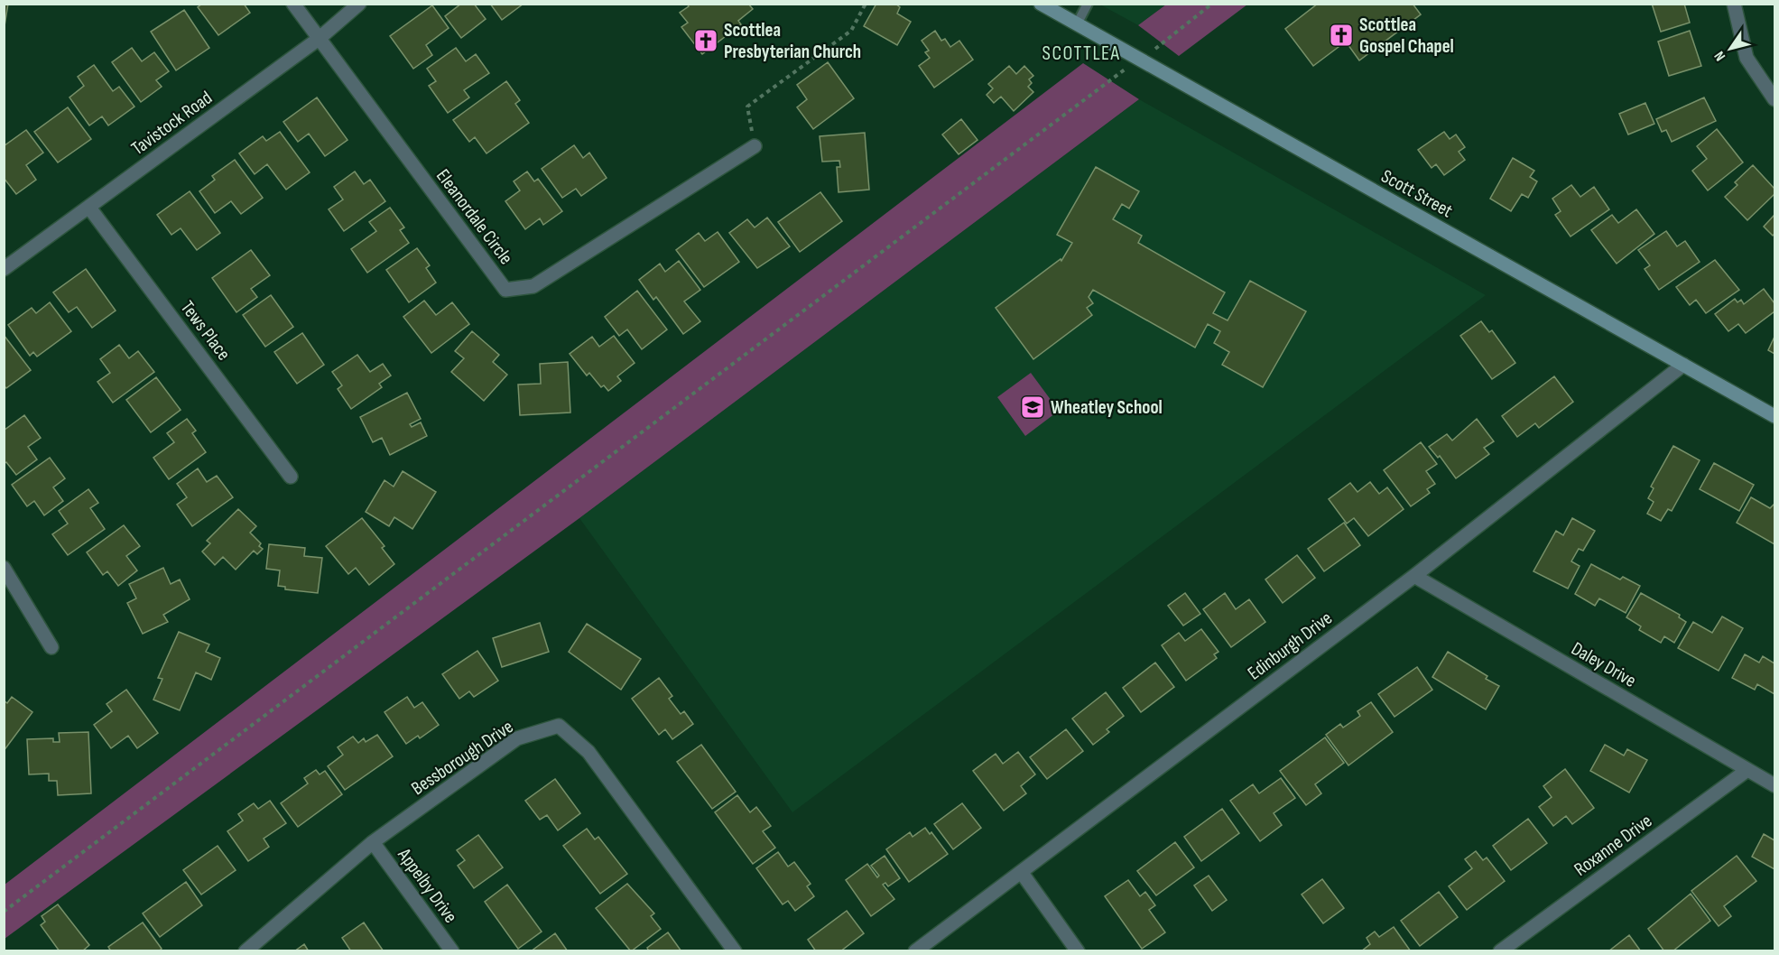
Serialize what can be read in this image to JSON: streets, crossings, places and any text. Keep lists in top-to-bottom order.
{
  "streets": {
    "main road": ["Scott Street"],
    "street": [
      "Tavistock Road",
      "Eleanordale Circle",
      "Tews Place",
      "Edinburgh Drive",
      "Daley Drive",
      "Bessborough Drive",
      "Roxanne Drive",
      "Appelby Drive"
    ]
  },
  "crossings": [
    ["Tavistock Road", "Eleanordale Circle"],
    ["Tavistock Road", "Tews Place"],
    ["Scott Street", "Edinburgh Drive"],
    ["Edinburgh Drive", "Daley Drive"],
    ["Daley Drive", "Roxanne Drive"],
    ["Bessborough Drive", "Appelby Drive"]
  ],
  "districts": ["SCOTTLEA"],
  "places": {
    "church": ["Scottlea Gospel Chapel", "Scottlea Presbyterian Church"],
    "school or university": ["Wheatley School"]
  },
  "north": "bottom left"
}
